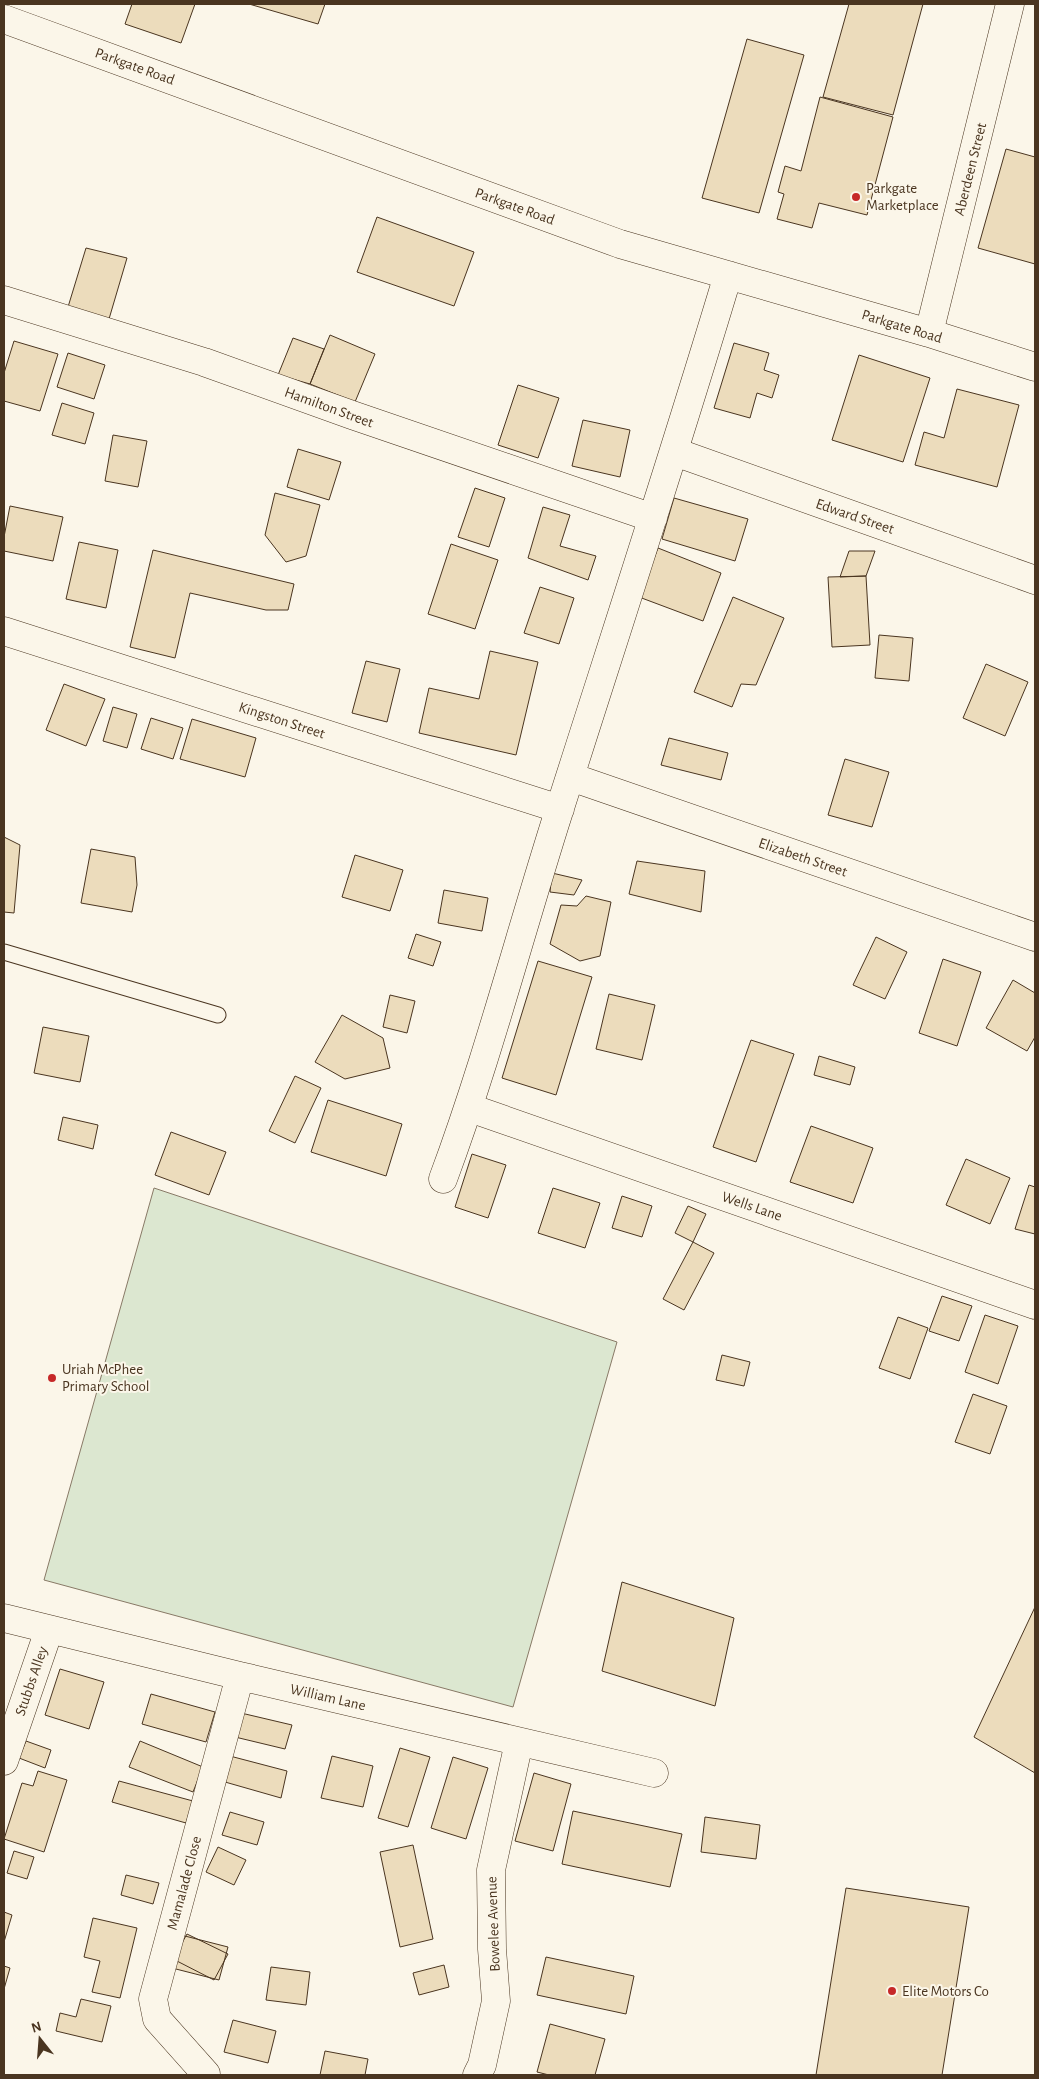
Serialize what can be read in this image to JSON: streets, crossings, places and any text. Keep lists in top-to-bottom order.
{
  "streets": {
    "street": [
      "Parkgate Road",
      "Aberdeen Street",
      "Hamilton Street",
      "Edward Street",
      "Kingston Street",
      "Elizabeth Street",
      "Wells Lane",
      "Stubbs Alley",
      "William Lane",
      "Mamalade Close",
      "Bowelee Avenue"
    ]
  },
  "crossings": [
    ["Parkgate Road", "Aberdeen Street"],
    ["Stubbs Alley", "William Lane"],
    ["William Lane", "Mamalade Close"],
    ["William Lane", "Bowelee Avenue"]
  ],
  "places": ["Parkgate Marketplace", "Uriah McPhee Primary School", "Elite Motors Co"],
  "north": "top"
}
